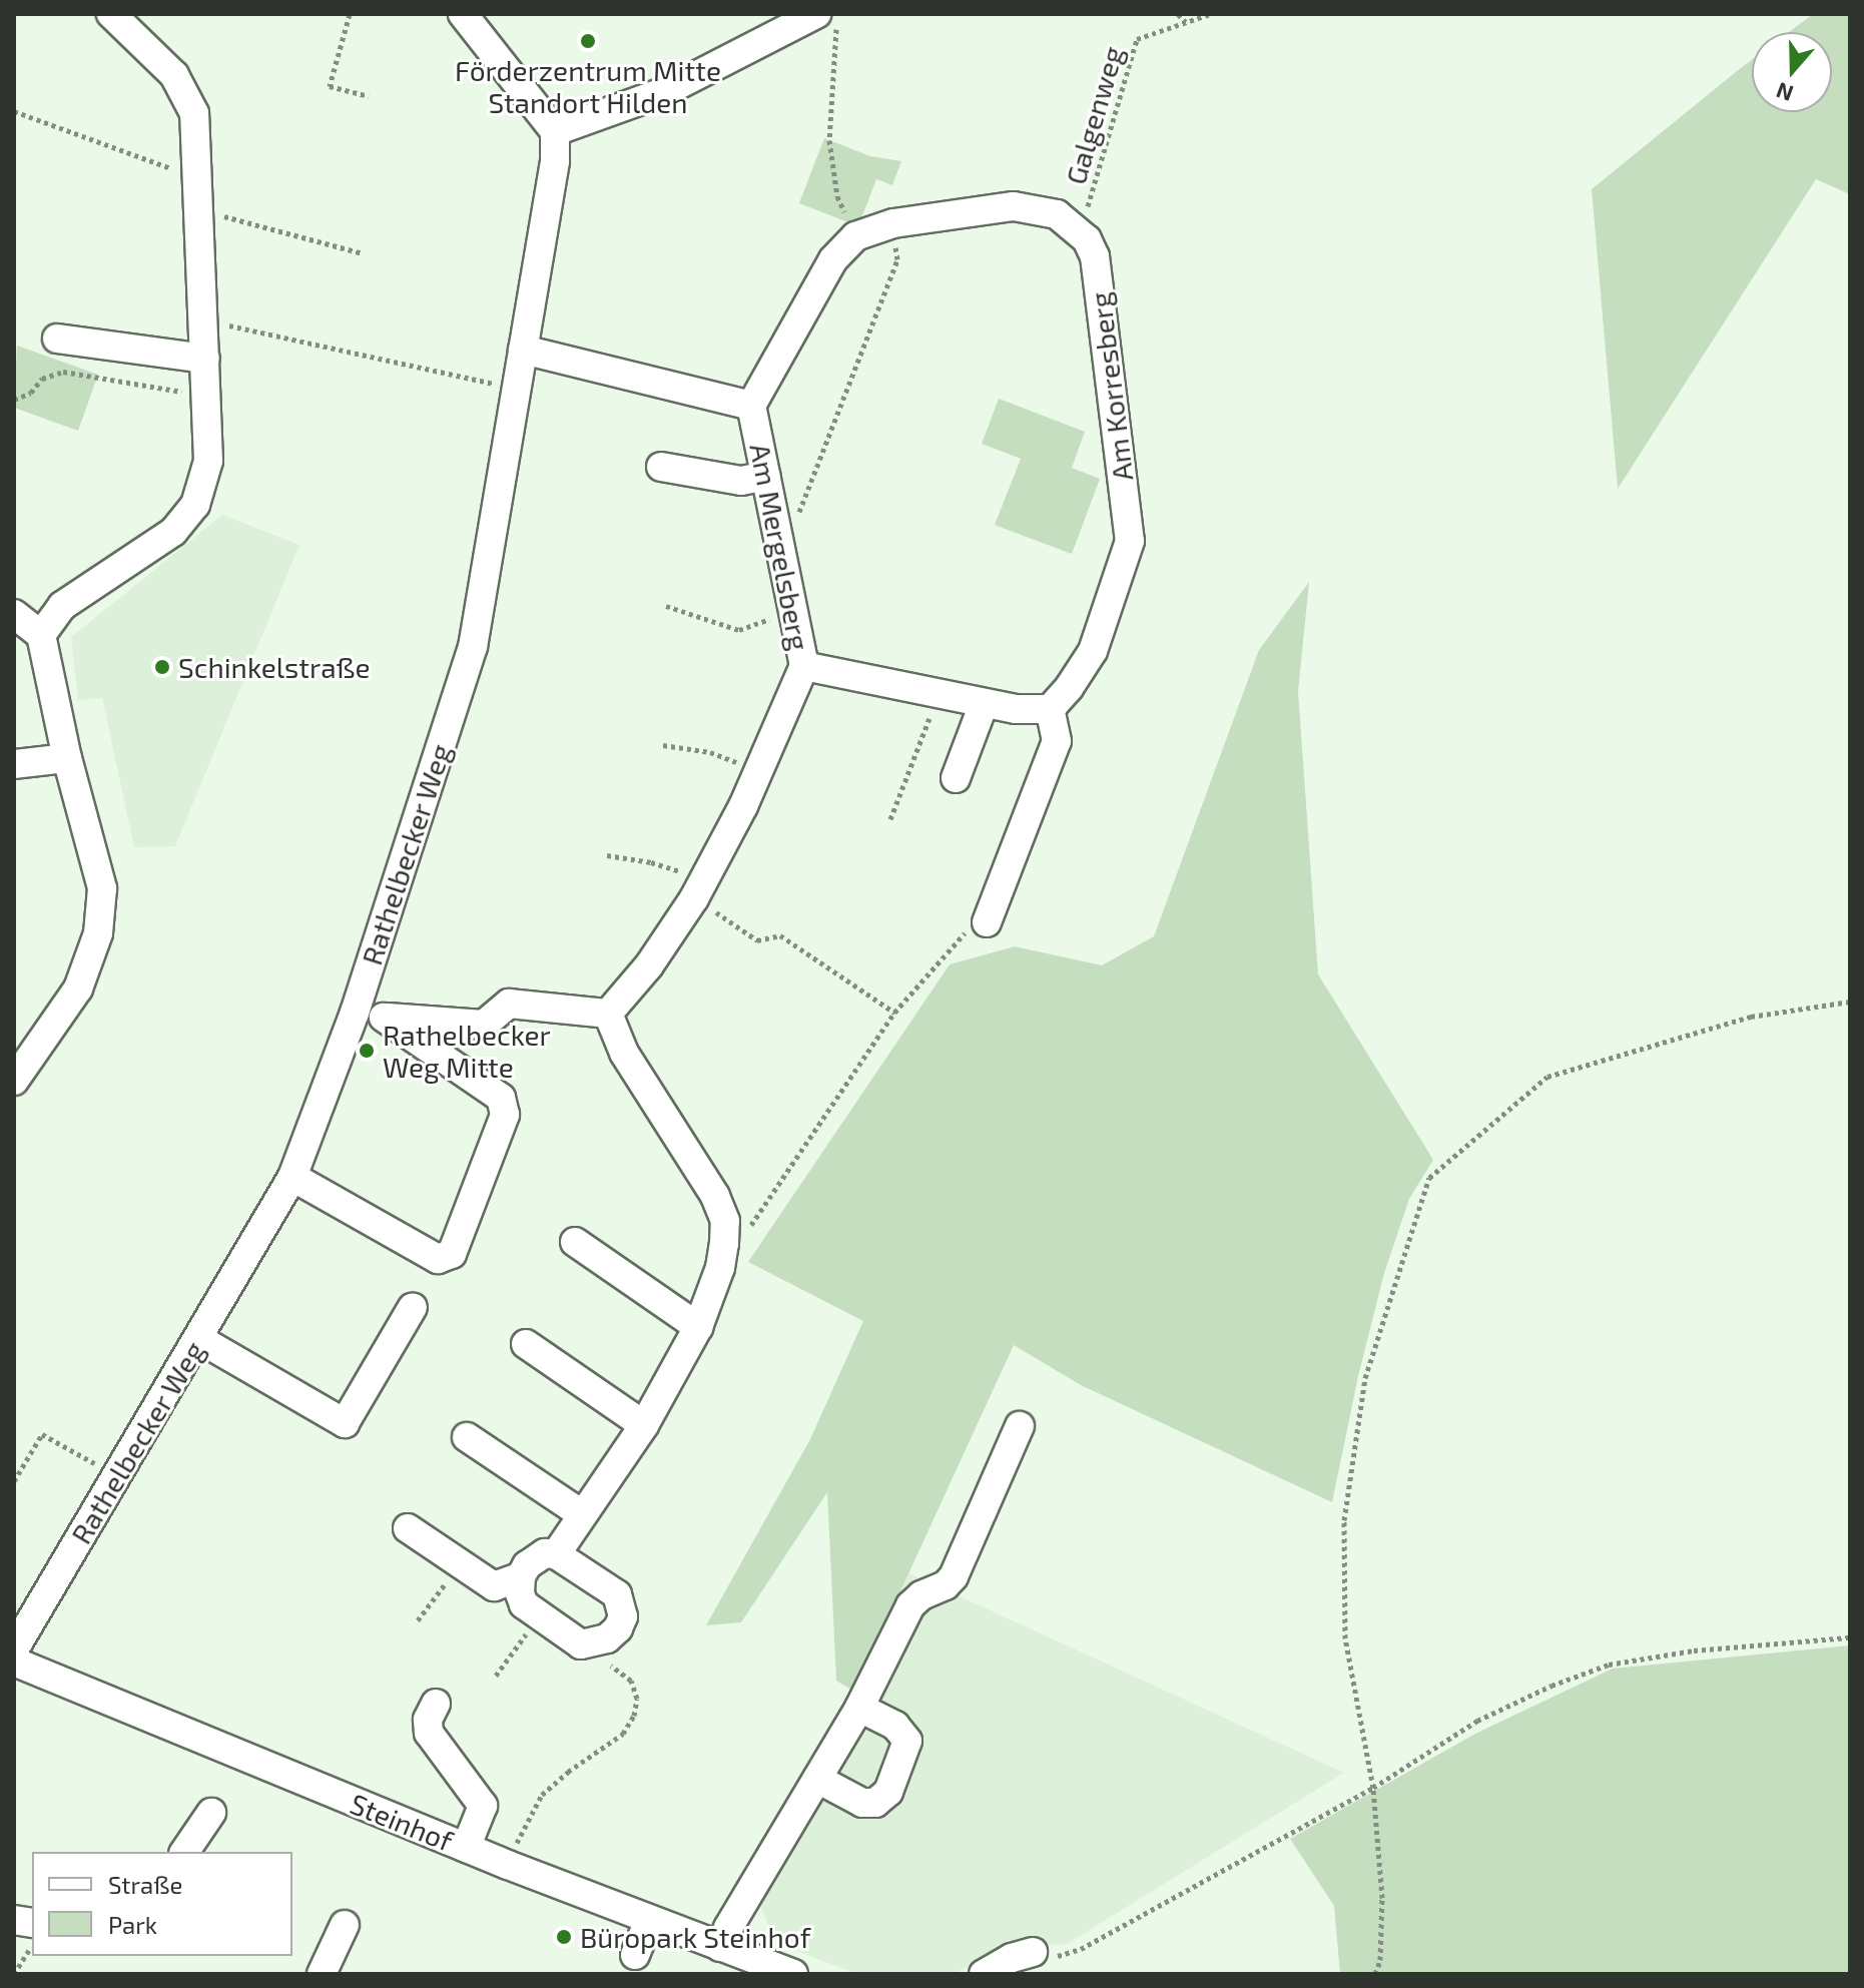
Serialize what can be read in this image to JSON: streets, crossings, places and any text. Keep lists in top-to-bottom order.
{
  "streets": {
    "street": [
      "Am Korresberg",
      "Am Mergelsberg",
      "Rathelbecker Weg",
      "Steinhof"
    ],
    "path": ["Galgenweg"]
  },
  "crossings": [
    ["Galgenweg", "Am Korresberg"],
    ["Am Mergelsberg", "Rathelbecker Weg"]
  ],
  "places": [
    "Förderzentrum Mitte Standort Hilden",
    "Schinkelstraße",
    "Rathelbecker Weg Mitte",
    "Büropark Steinhof"
  ],
  "legend": ["Straße", "Park"],
  "north": "bottom"
}
